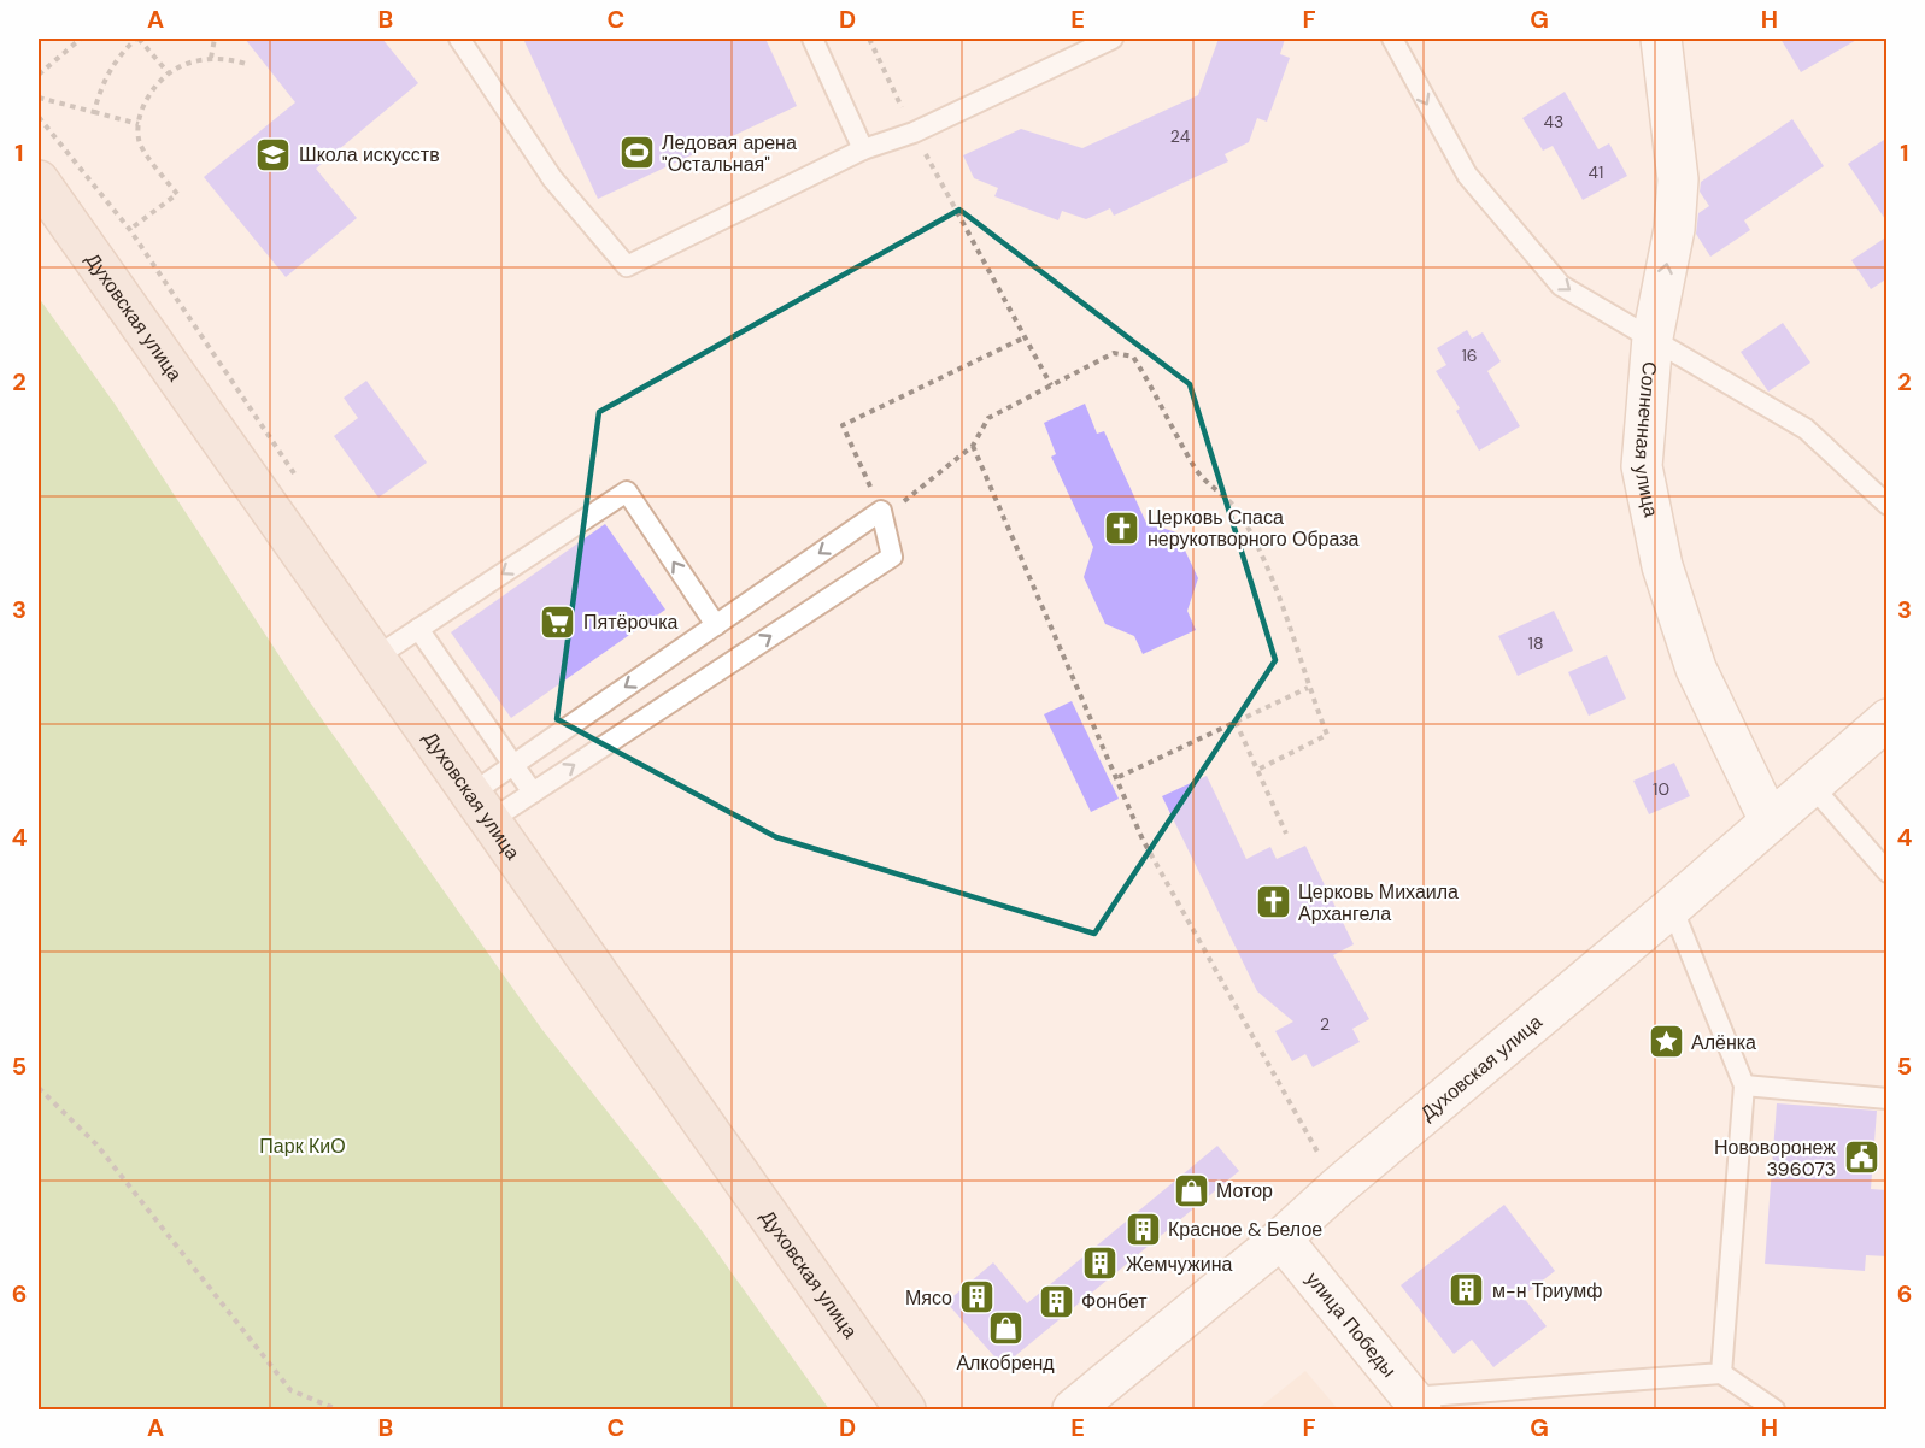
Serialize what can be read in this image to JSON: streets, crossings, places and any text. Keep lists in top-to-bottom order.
{
  "streets": {
    "street": ["Духовская улица", "Солнечная улица", "улица Победы"]
  },
  "crossings": [
    ["Духовская улица", "Солнечная улица"],
    ["Духовская улица", "улица Победы"]
  ],
  "one_way": ["Солнечная улица"],
  "parks": ["Парк КиО"],
  "places": {
    "sports": ["Ледовая арена \"Остальная\""],
    "school or university": ["Школа искусств"],
    "church": ["Церковь Спаса нерукотворного Образа", "Церковь Михаила Архангела"],
    "supermarket": ["Пятёрочка"],
    "place": ["Алёнка"],
    "public building": ["Нововоронеж 396073"],
    "shop": ["Мотор", "Алкобренд"],
    "building": [
      "Красное & Белое",
      "Жемчужина",
      "м-н Триумф",
      "Мясо",
      "Фонбет"
    ]
  },
  "house_numbers": [
    "43",
    "24",
    "41",
    "16",
    "18",
    "10",
    "2"
  ],
  "grid": {
    "columns": [
      "A",
      "B",
      "C",
      "D",
      "E",
      "F",
      "G",
      "H"
    ],
    "rows": [
      "1",
      "2",
      "3",
      "4",
      "5",
      "6"
    ]
  }
}
